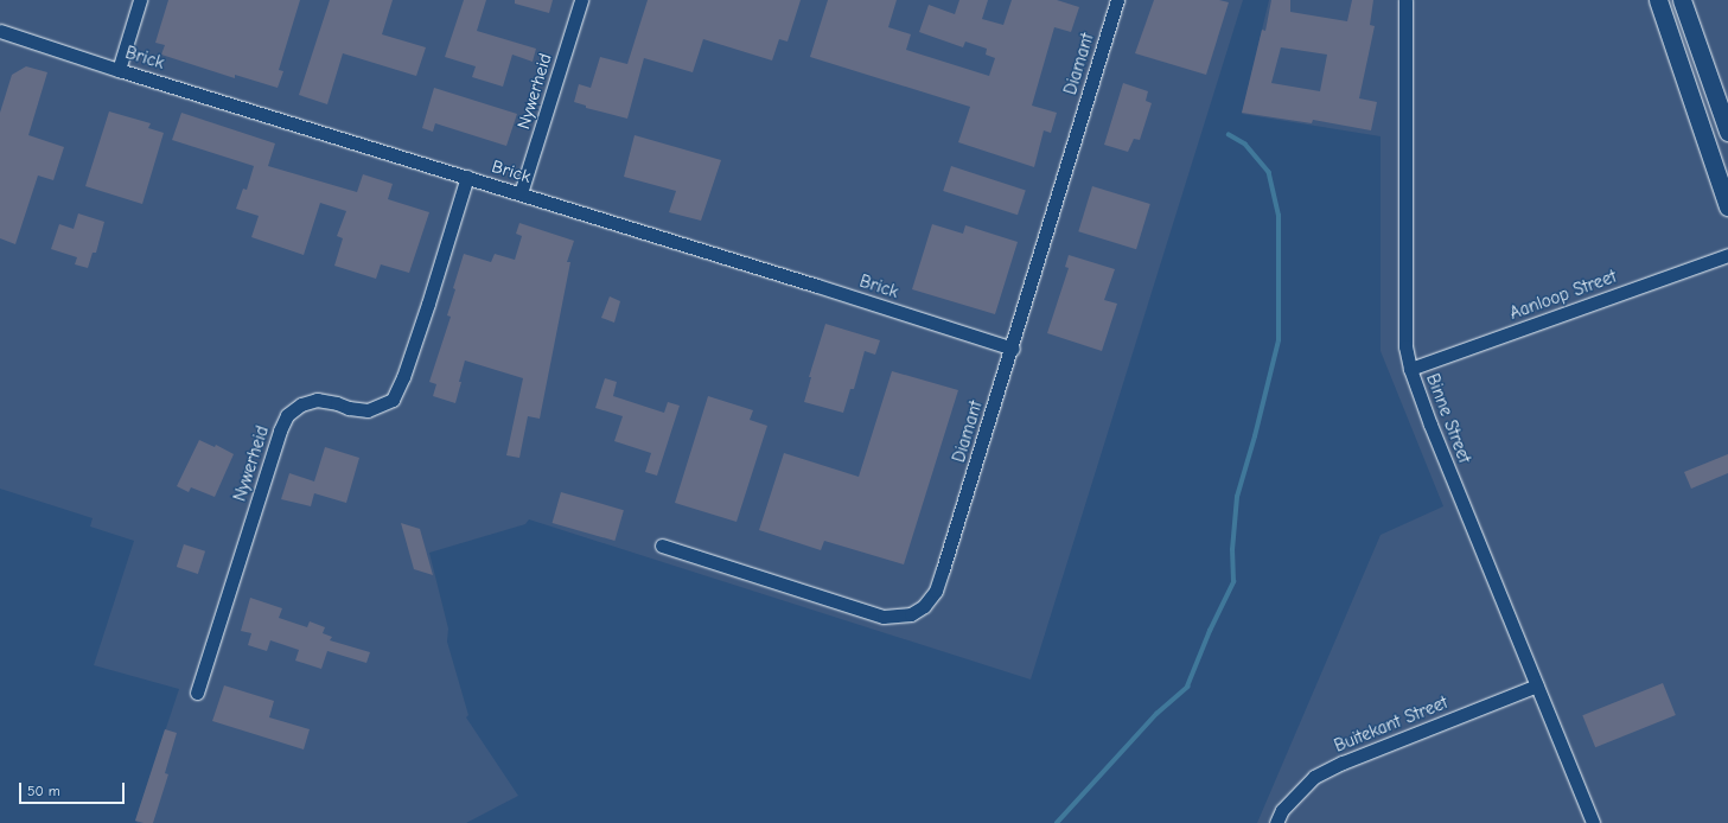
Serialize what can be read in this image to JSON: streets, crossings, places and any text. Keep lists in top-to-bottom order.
{
  "streets": {
    "street": [
      "Brick",
      "Diamant",
      "Nywerheid",
      "Aanloop Street",
      "Binne Street",
      "Buitekant Street"
    ]
  },
  "crossings": [
    ["Brick", "Diamant"],
    ["Brick", "Nywerheid"],
    ["Aanloop Street", "Binne Street"],
    ["Binne Street", "Buitekant Street"]
  ],
  "scale_bar": "50 m"
}
